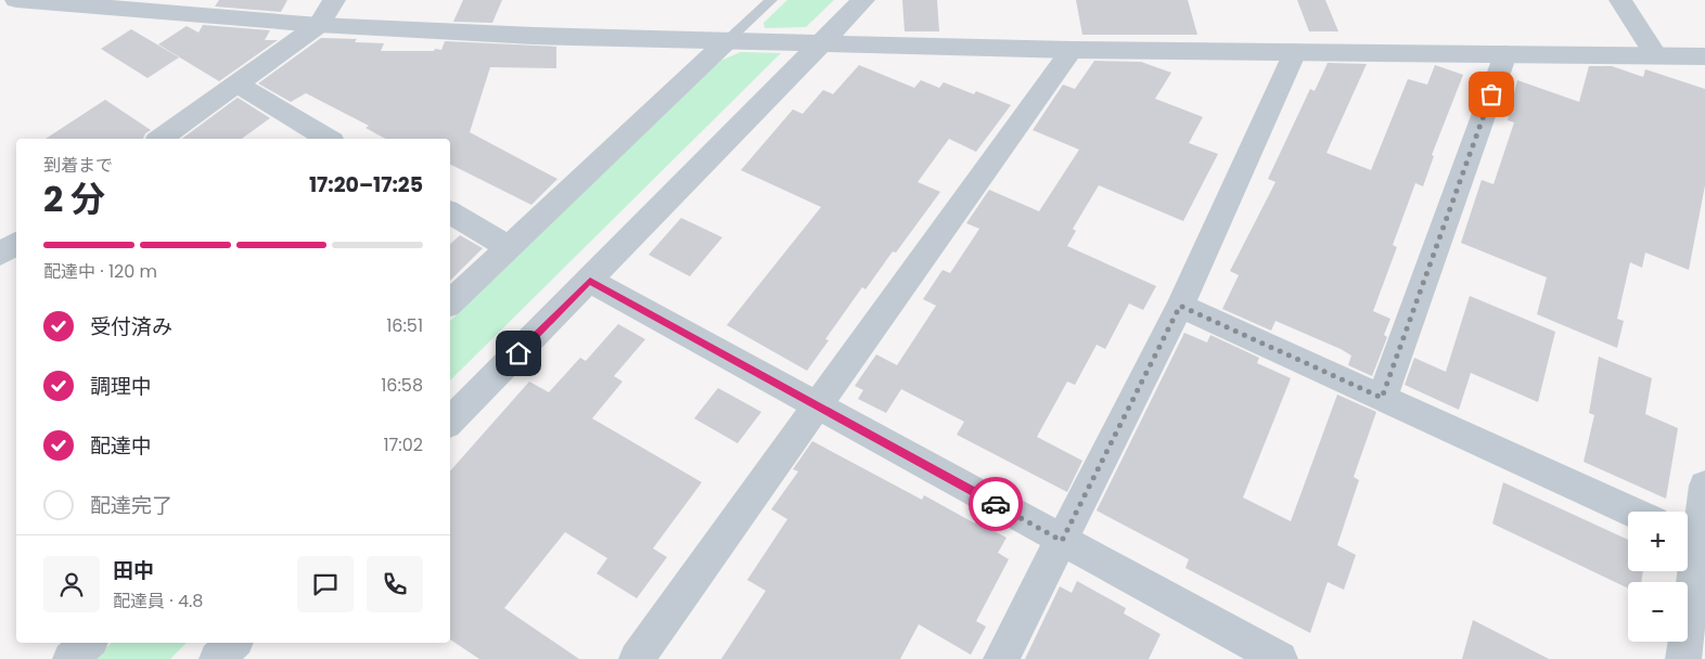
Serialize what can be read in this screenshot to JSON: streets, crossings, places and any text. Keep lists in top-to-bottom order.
{
  "page": {
    "heading": ["2 分", "到着まで", "17:20–17:25"],
    "panel": ["田中", "配達員 · 4.8"],
    "bar": "配達中 · 120 m",
    "list": [
      ["受付済み", "16:51"],
      ["調理中", "16:58"],
      ["配達中", "17:02"],
      "配達完了"
    ],
    "map_buttons": ["+", "−"]
  }
}
